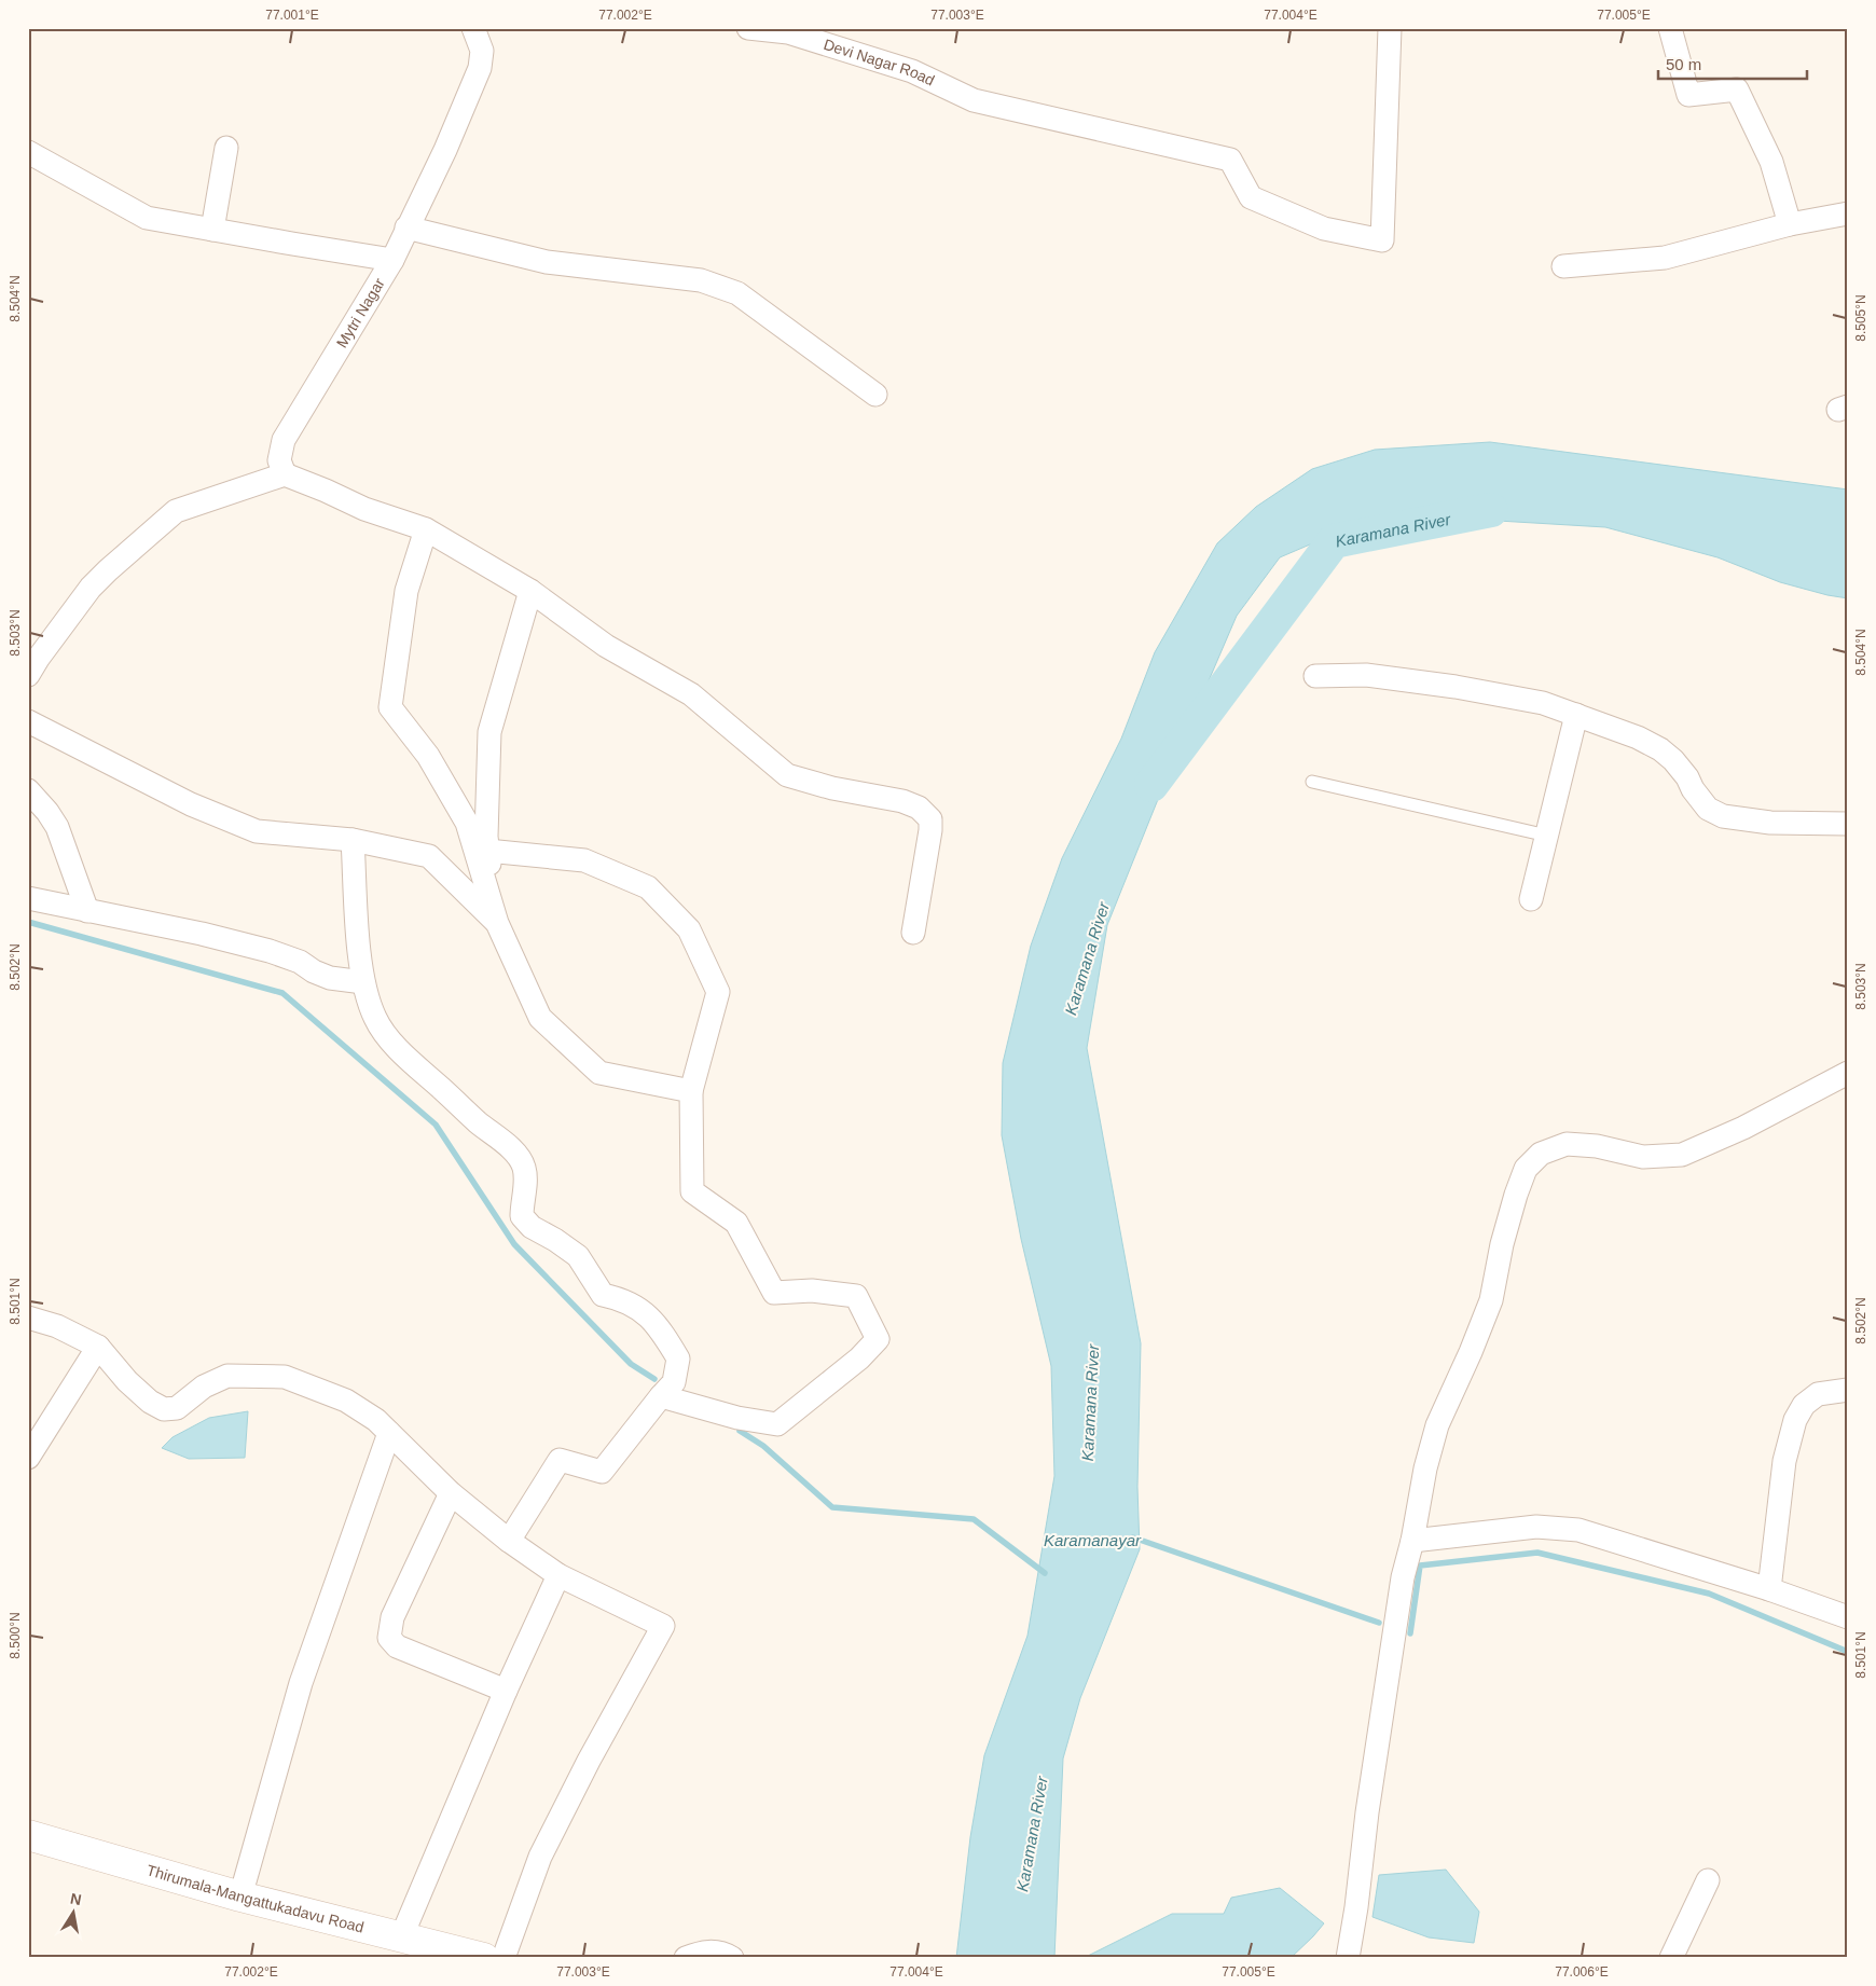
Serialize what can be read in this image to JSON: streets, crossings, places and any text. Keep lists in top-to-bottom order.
{
  "streets": {
    "main road": ["Thirumala-Mangattukadavu Road"],
    "street": ["Devi Nagar Road", "Mytri Nagar"]
  },
  "water": ["Karamana River", "Karamanayar"],
  "scale_bar": "50 m",
  "north": "top",
  "coordinates": [
    "77.001°E",
    "77.002°E",
    "77.003°E",
    "77.004°E",
    "77.005°E",
    "8.504°N",
    "8.505°N",
    "8.503°N",
    "8.502°N",
    "8.501°N",
    "8.500°N",
    "77.006°E"
  ]
}
